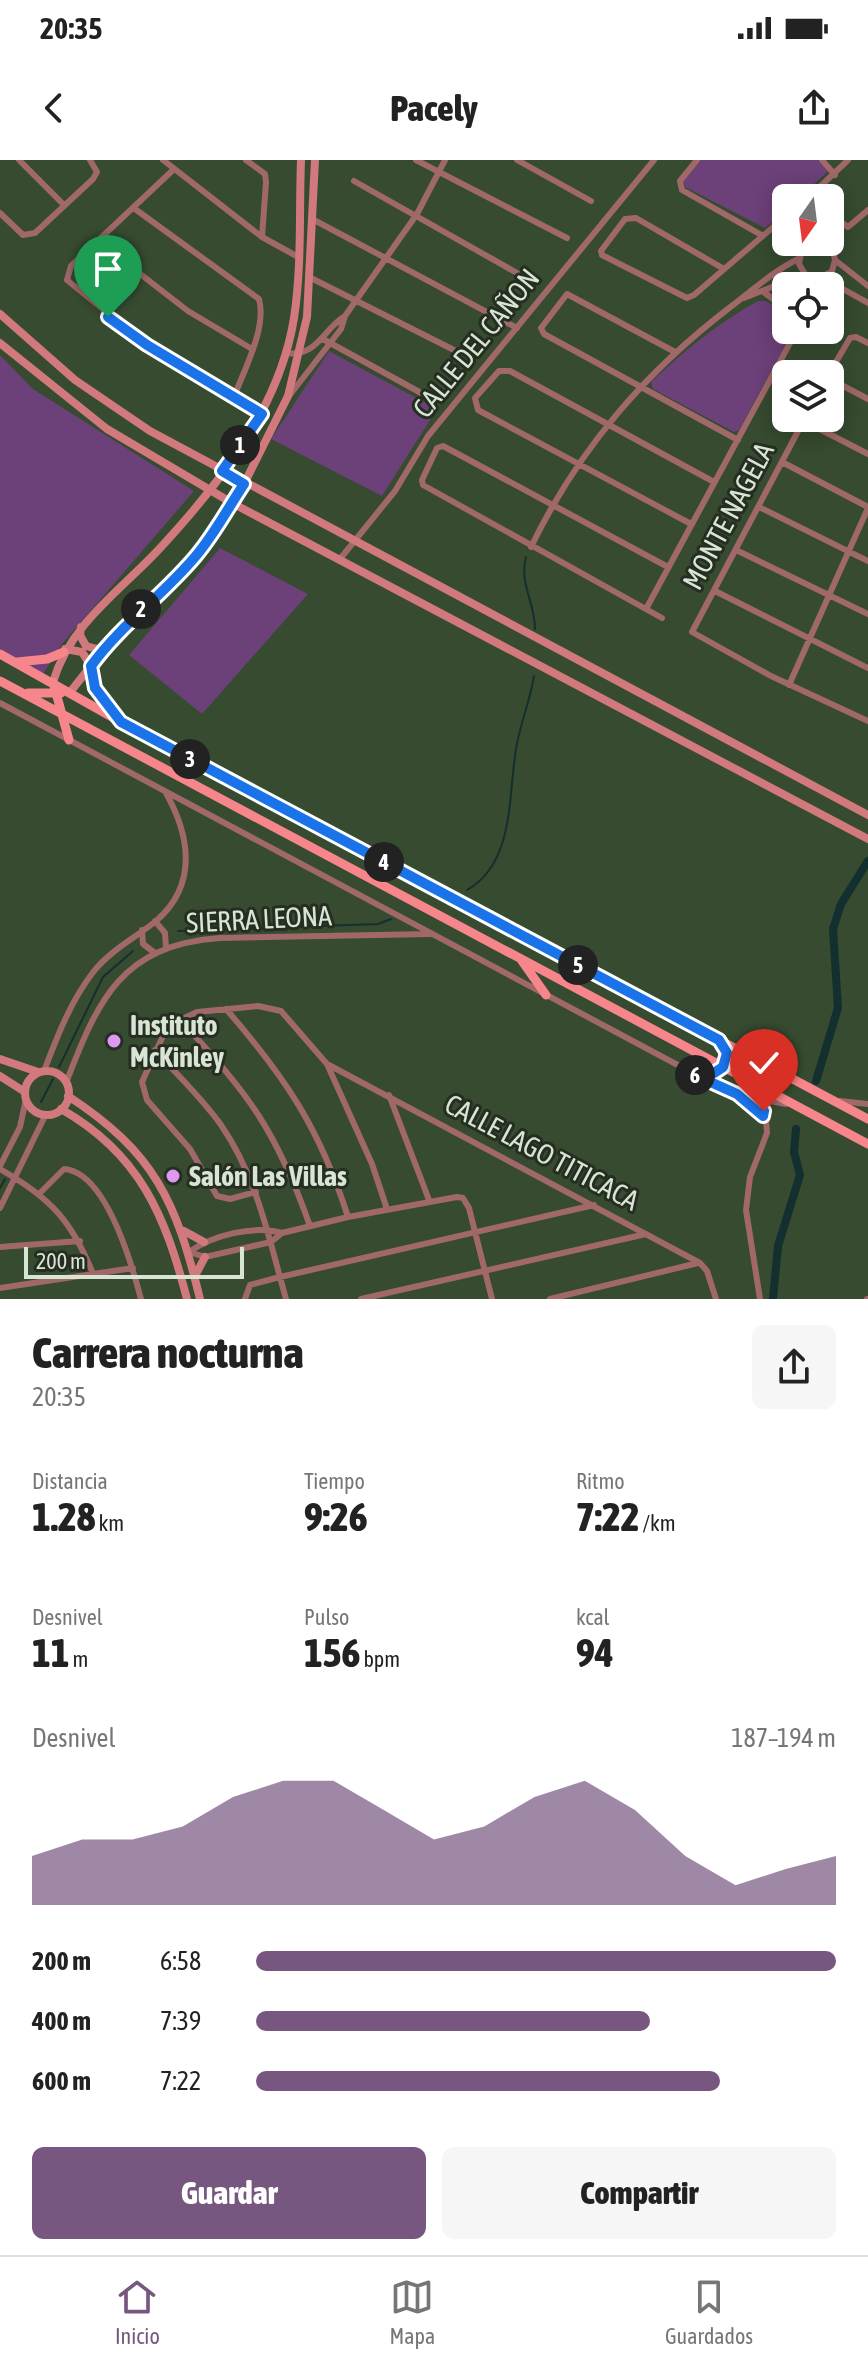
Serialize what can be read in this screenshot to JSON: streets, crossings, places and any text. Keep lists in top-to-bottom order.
{
  "streets": {
    "street": [
      "CALLE DEL CAÑON",
      "MONTE NAGELA",
      "SIERRA LEONA",
      "CALLE LAGO TITICACA"
    ]
  },
  "places": ["Instituto McKinley", "Salón Las Villas"],
  "scale_bar": "200 m",
  "north": "bottom",
  "page": {
    "status": "20:35",
    "header": "Pacely",
    "pins": [
      "1",
      "2",
      "3",
      "4",
      "5",
      "6"
    ],
    "scale": "200 m",
    "heading": ["Carrera nocturna", "20:35"],
    "stats": [
      ["Distancia", "1.28 km"],
      ["Tiempo", "9:26"],
      ["Ritmo", "7:22 /km"],
      ["Desnivel", "11 m"],
      ["Pulso", "156 bpm"],
      ["kcal", "94"]
    ],
    "chart": ["Desnivel", "187–194 m"],
    "list": [
      {
        "name": "200 m",
        "note": "6:58"
      },
      {
        "name": "400 m",
        "note": "7:39"
      },
      {
        "name": "600 m",
        "note": "7:22"
      }
    ],
    "buttons": ["Guardar", "Compartir"],
    "tabs": ["Inicio", "Mapa", "Guardados"]
  }
}
